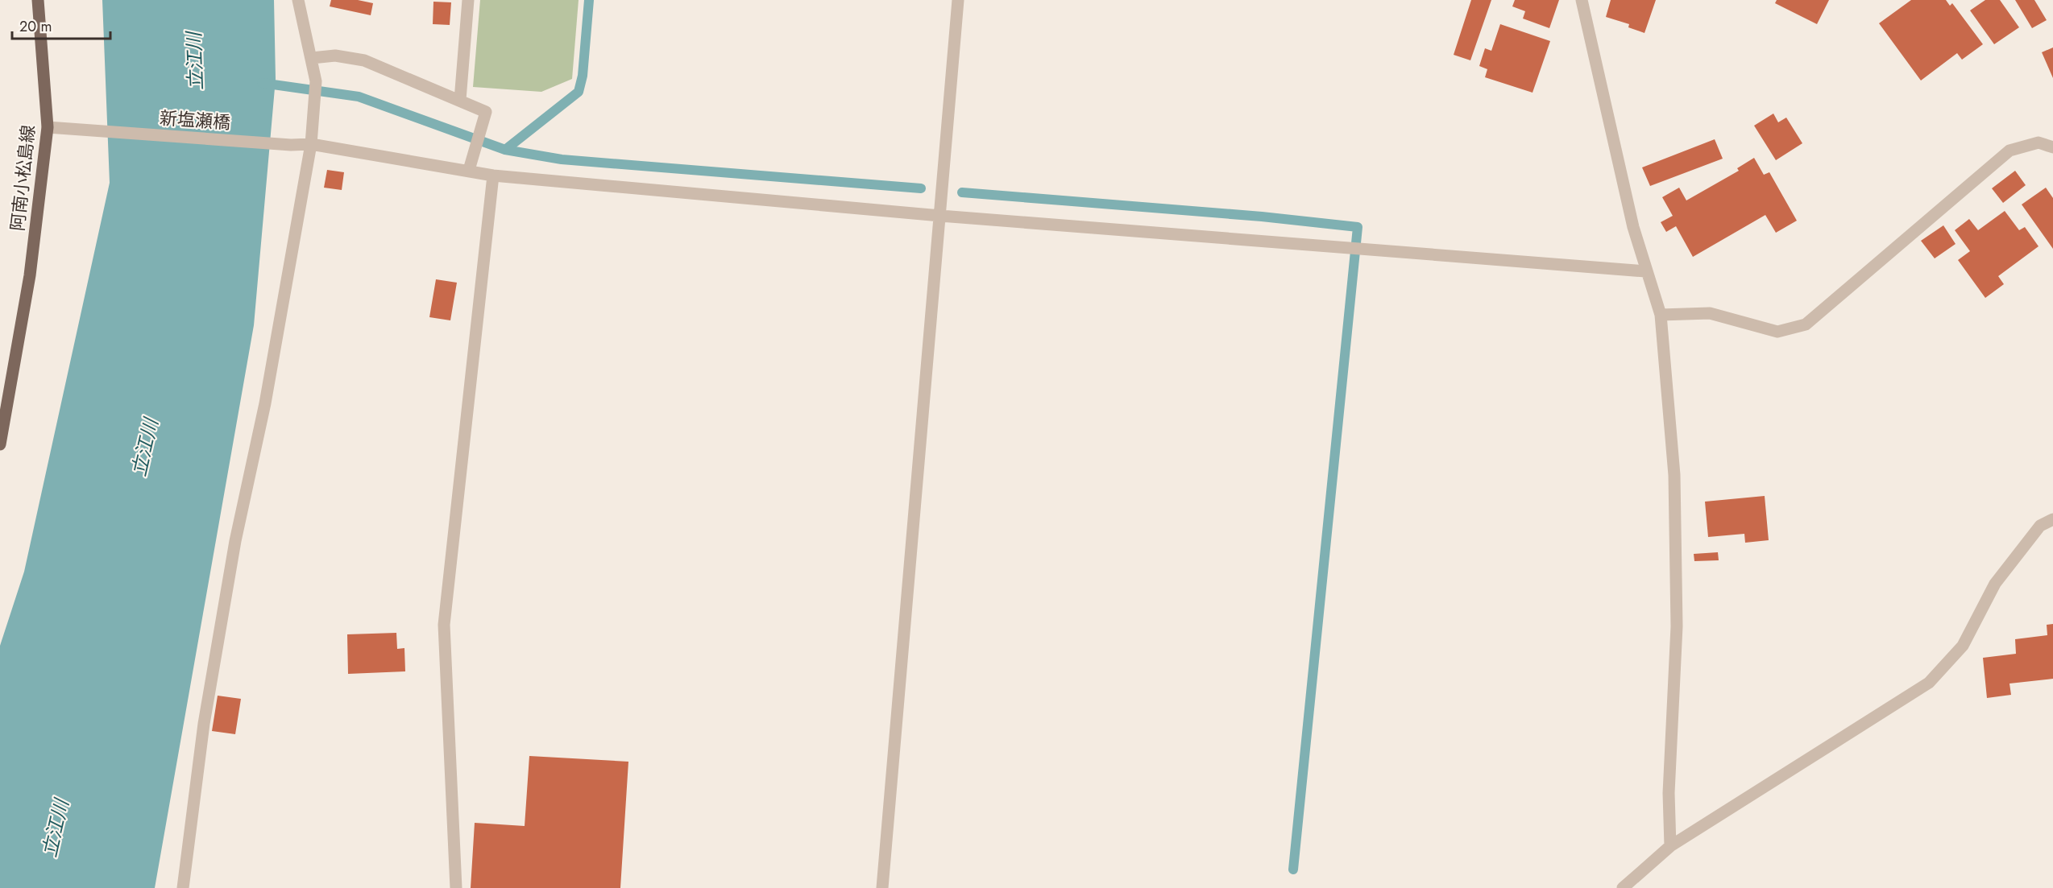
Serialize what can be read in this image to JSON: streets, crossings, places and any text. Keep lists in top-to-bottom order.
{
  "streets": {
    "main road": ["阿南小松島線"],
    "street": ["新塩瀬橋"]
  },
  "crossings": [
    ["新塩瀬橋", "阿南小松島線"]
  ],
  "water": ["立江川"],
  "scale_bar": "20 m"
}
